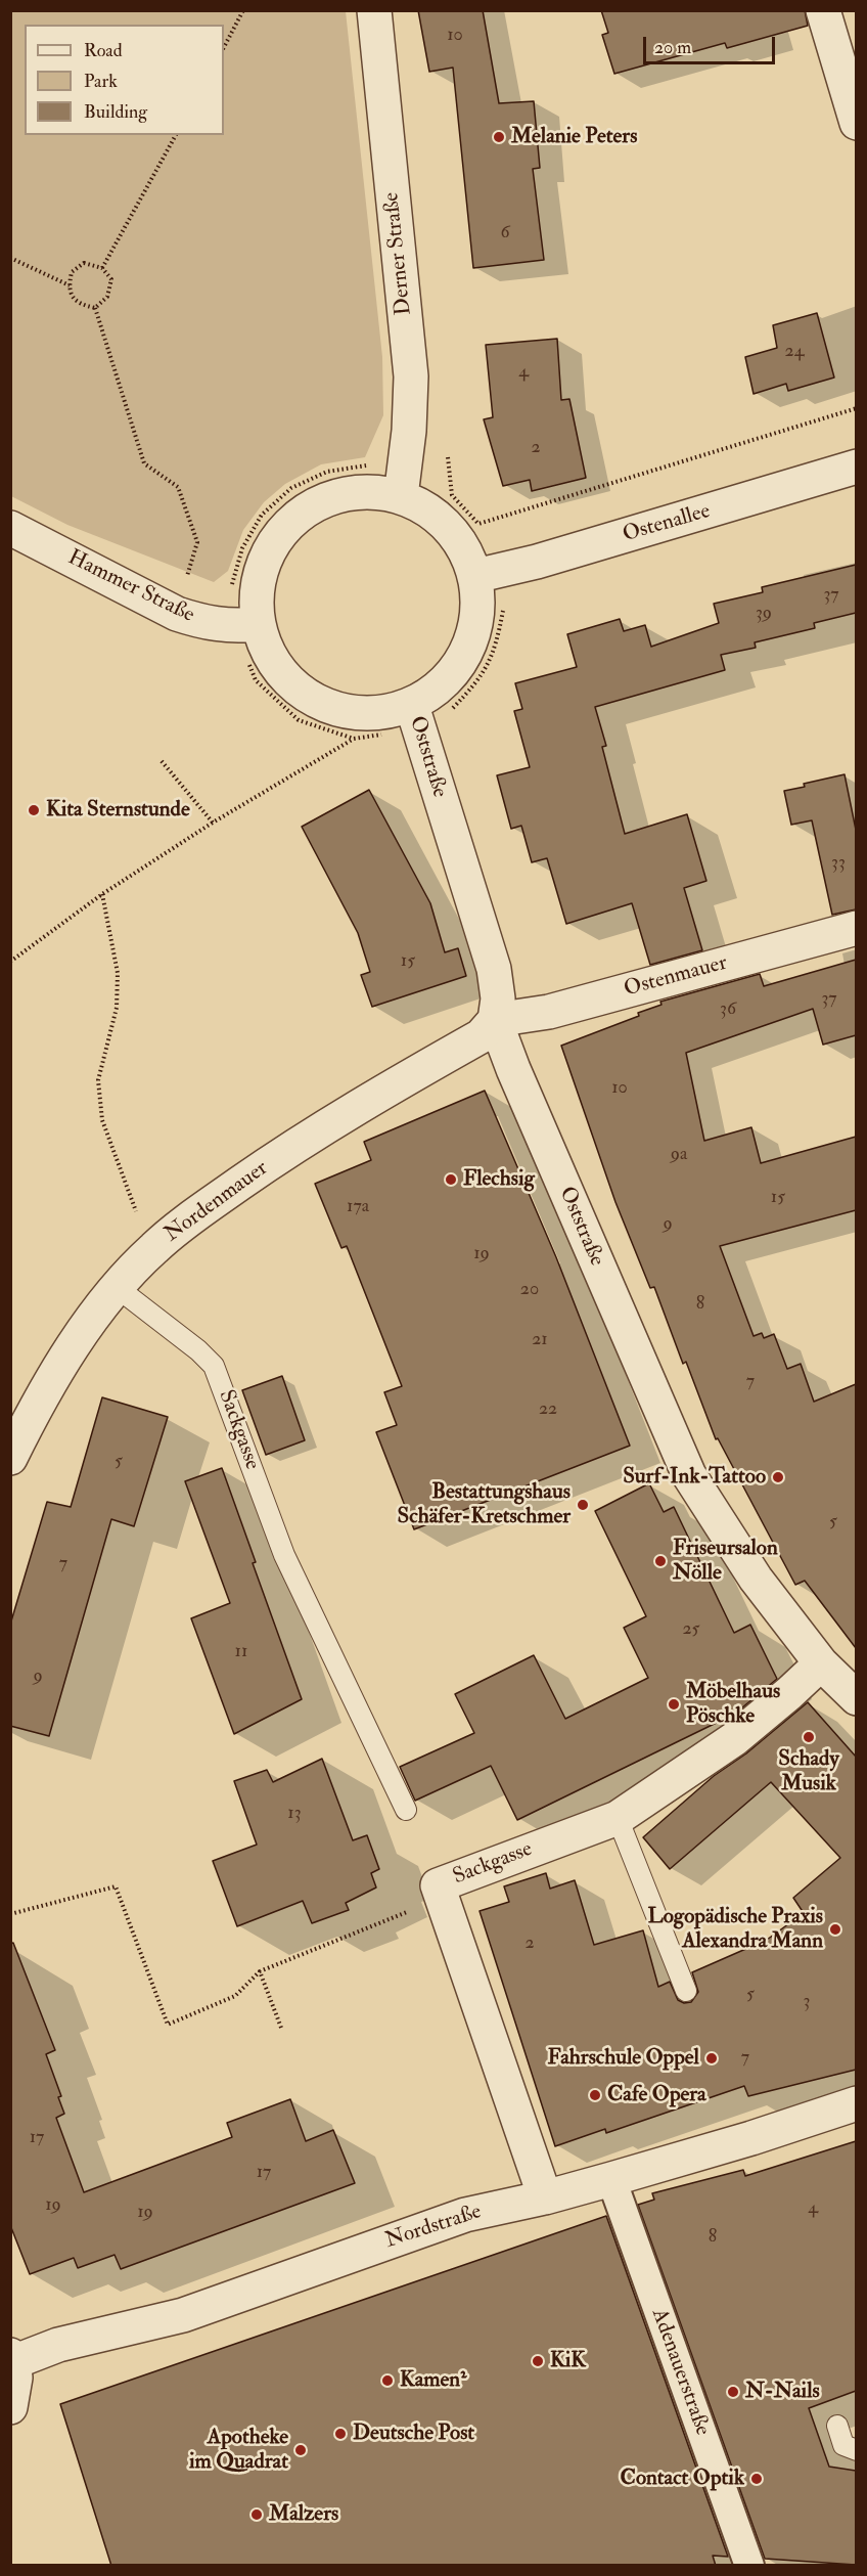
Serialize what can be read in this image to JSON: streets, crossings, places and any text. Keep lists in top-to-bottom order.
{
  "streets": {
    "street": [
      "Derner Straße",
      "Ostenallee",
      "Hammer Straße",
      "Oststraße",
      "Ostenmauer",
      "Nordenmauer",
      "Sackgasse",
      "Nordstraße",
      "Adenauerstraße"
    ]
  },
  "crossings": [
    ["Oststraße", "Ostenmauer"],
    ["Oststraße", "Nordenmauer"],
    ["Oststraße", "Sackgasse"],
    ["Ostenmauer", "Nordenmauer"],
    ["Nordenmauer", "Sackgasse"],
    ["Sackgasse", "Nordstraße"],
    ["Nordstraße", "Adenauerstraße"]
  ],
  "places": [
    "Melanie Peters",
    "Kita Sternstunde",
    "Flechsig",
    "Surf-Ink-Tattoo",
    "Bestattungshaus Schäfer-Kretschmer",
    "Friseursalon Nölle",
    "Möbelhaus Pöschke",
    "Schady Musik",
    "Logopädische Praxis Alexandra Mann",
    "Fahrschule Oppel",
    "Cafe Opera",
    "KiK",
    "Kamen²",
    "N-Nails",
    "Deutsche Post",
    "Apotheke im Quadrat",
    "Contact Optik",
    "Malzers"
  ],
  "house_numbers": [
    "10",
    "6",
    "24",
    "4",
    "2",
    "37",
    "39",
    "33",
    "15",
    "37",
    "36",
    "10",
    "9a",
    "15",
    "17a",
    "9",
    "19",
    "20",
    "8",
    "21",
    "7",
    "22",
    "5",
    "5",
    "7",
    "25",
    "11",
    "9",
    "13",
    "2",
    "5",
    "3",
    "7",
    "17",
    "17",
    "19",
    "4",
    "19",
    "8"
  ],
  "legend": ["Road", "Park", "Building"],
  "scale_bar": "20 m"
}
